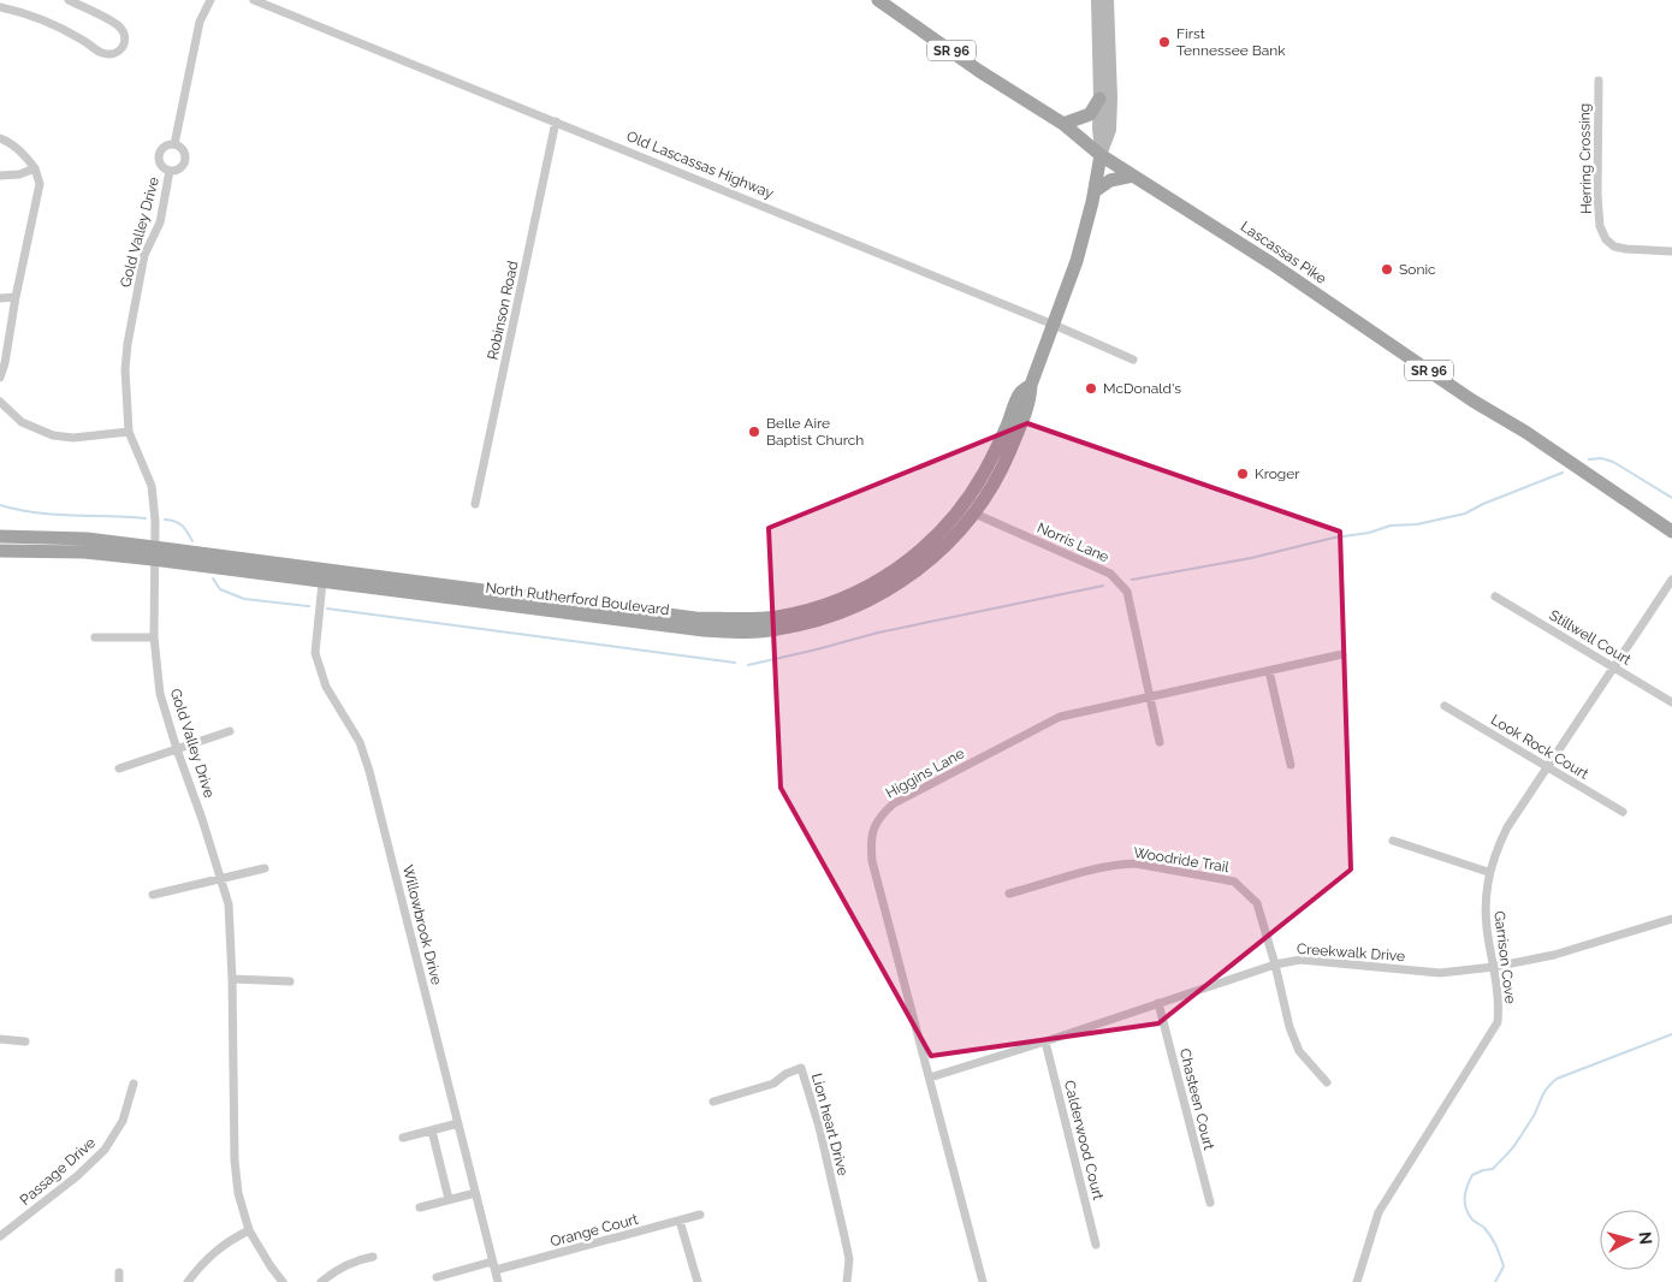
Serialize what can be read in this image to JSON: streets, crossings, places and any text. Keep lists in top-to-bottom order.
{
  "streets": {
    "main road": ["SR 96", "Lascassas Pike", "North Rutherford Boulevard"],
    "street": [
      "Herring Crossing",
      "Old Lascassas Highway",
      "Gold Valley Drive",
      "Robinson Road",
      "Norris Lane",
      "Stillwell Court",
      "Look Rock Court",
      "Higgins Lane",
      "Woodride Trail",
      "Willowbrook Drive",
      "Creekwalk Drive",
      "Garrison Cove",
      "Chasteen Court",
      "Lion heart Drive",
      "Calderwood Court",
      "Passage Drive",
      "Orange Court"
    ]
  },
  "crossings": [
    ["Old Lascassas Highway", "Robinson Road"],
    ["Old Lascassas Highway", "North Rutherford Boulevard"],
    ["Gold Valley Drive", "North Rutherford Boulevard"],
    ["Lascassas Pike", "North Rutherford Boulevard"],
    ["Norris Lane", "North Rutherford Boulevard"],
    ["Norris Lane", "Higgins Lane"],
    ["North Rutherford Boulevard", "Willowbrook Drive"],
    ["Stillwell Court", "Garrison Cove"],
    ["Look Rock Court", "Garrison Cove"],
    ["Higgins Lane", "Creekwalk Drive"],
    ["Woodride Trail", "Creekwalk Drive"],
    ["Willowbrook Drive", "Orange Court"],
    ["Creekwalk Drive", "Garrison Cove"],
    ["Creekwalk Drive", "Chasteen Court"],
    ["Creekwalk Drive", "Calderwood Court"]
  ],
  "places": [
    "First Tennessee Bank",
    "Sonic",
    "McDonald's",
    "Belle Aire Baptist Church",
    "Kroger"
  ],
  "north": "right"
}
